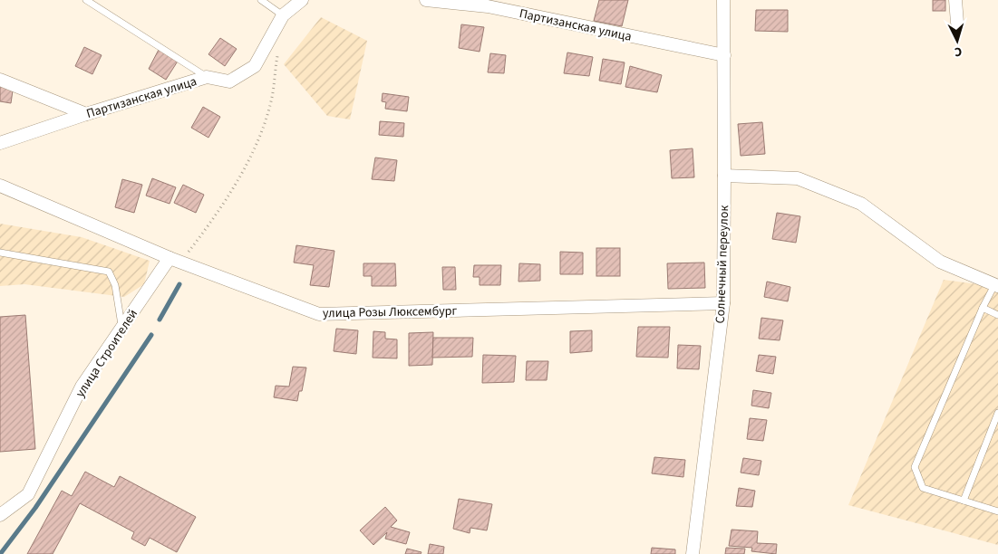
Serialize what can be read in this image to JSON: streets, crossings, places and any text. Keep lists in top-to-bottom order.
{
  "streets": {
    "street": [
      "Партизанская улица",
      "Солнечный переулок",
      "улица Розы Люксембург",
      "улица Строителей"
    ]
  },
  "crossings": [
    ["Партизанская улица", "Солнечный переулок"],
    ["Солнечный переулок", "улица Розы Люксембург"],
    ["улица Розы Люксембург", "улица Строителей"]
  ],
  "north": "bottom"
}
